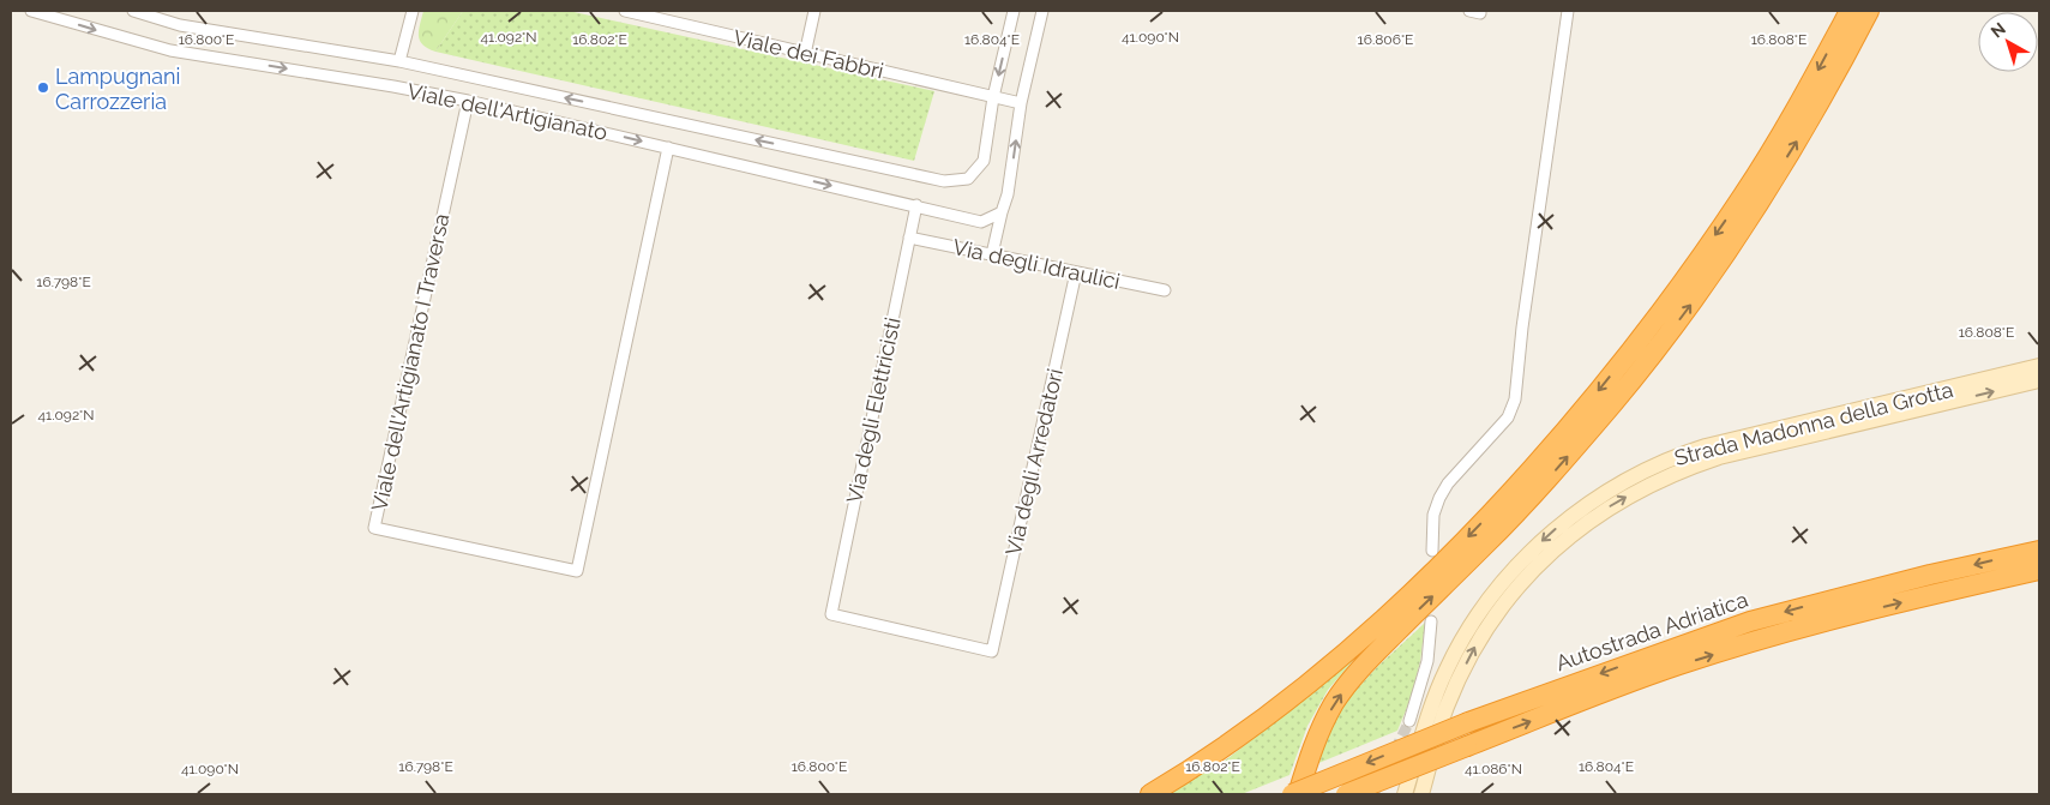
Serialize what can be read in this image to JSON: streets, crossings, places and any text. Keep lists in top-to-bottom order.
{
  "streets": {
    "highway": ["Autostrada Adriatica"],
    "main road": ["Strada Madonna della Grotta"],
    "street": [
      "Viale dei Fabbri",
      "Viale dell'Artigianato",
      "Via degli Idraulici",
      "Viale dell'Artigianato I Traversa",
      "Via degli Elettricisti",
      "Via degli Arredatori"
    ]
  },
  "crossings": [
    ["Viale dei Fabbri", "Viale dell'Artigianato"],
    ["Viale dell'Artigianato", "Viale dell'Artigianato I Traversa"],
    ["Viale dell'Artigianato", "Via degli Elettricisti"],
    ["Via degli Idraulici", "Via degli Elettricisti"],
    ["Via degli Idraulici", "Via degli Arredatori"],
    ["Via degli Elettricisti", "Via degli Arredatori"]
  ],
  "places": ["Lampugnani Carrozzeria"],
  "north": "top left",
  "coordinates": [
    "41.092°N",
    "41.090°N",
    "16.802°E",
    "16.800°E",
    "16.804°E",
    "16.806°E",
    "16.808°E",
    "16.798°E",
    "41.086°N"
  ]
}
